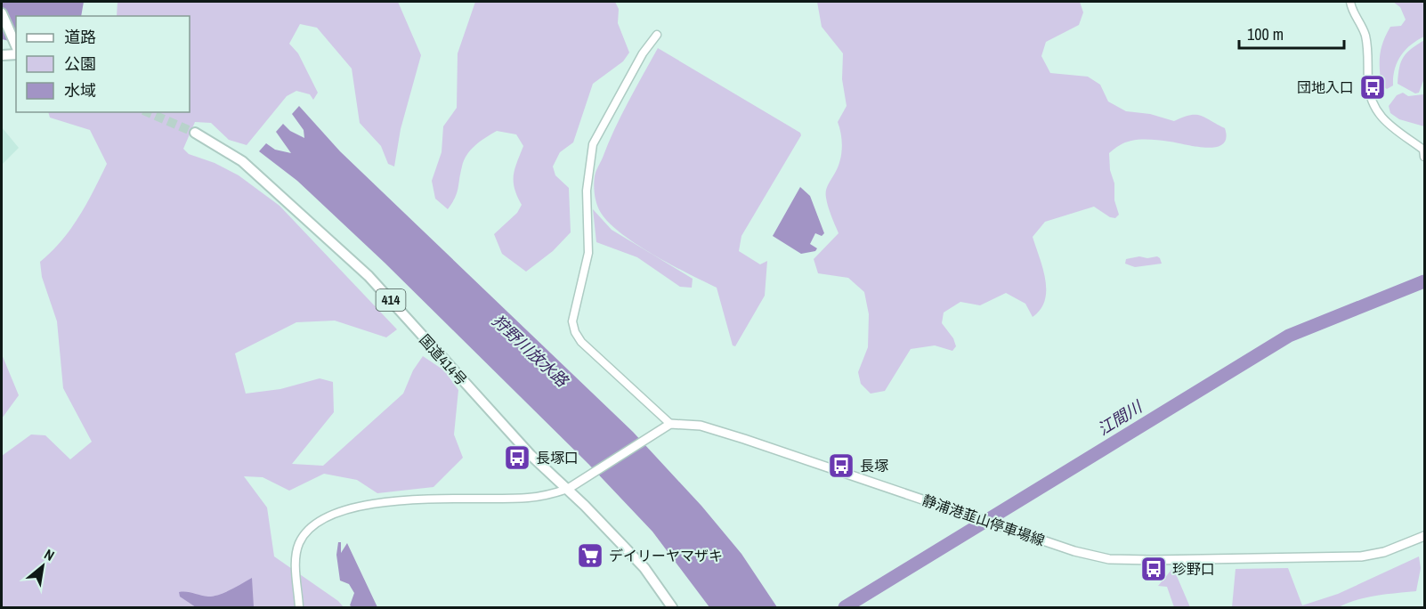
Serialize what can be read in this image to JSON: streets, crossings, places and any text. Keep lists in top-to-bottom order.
{
  "streets": {
    "main road": ["414", "国道414号", "静浦港韮山停車場線"]
  },
  "water": ["狩野川放水路", "江間川"],
  "places": {
    "bus stop": [
      "団地入口",
      "長塚口",
      "長塚",
      "珍野口"
    ],
    "supermarket": ["デイリーヤマザキ"]
  },
  "legend": ["道路", "公園", "水域"],
  "scale_bar": "100 m",
  "north": "top right"
}
